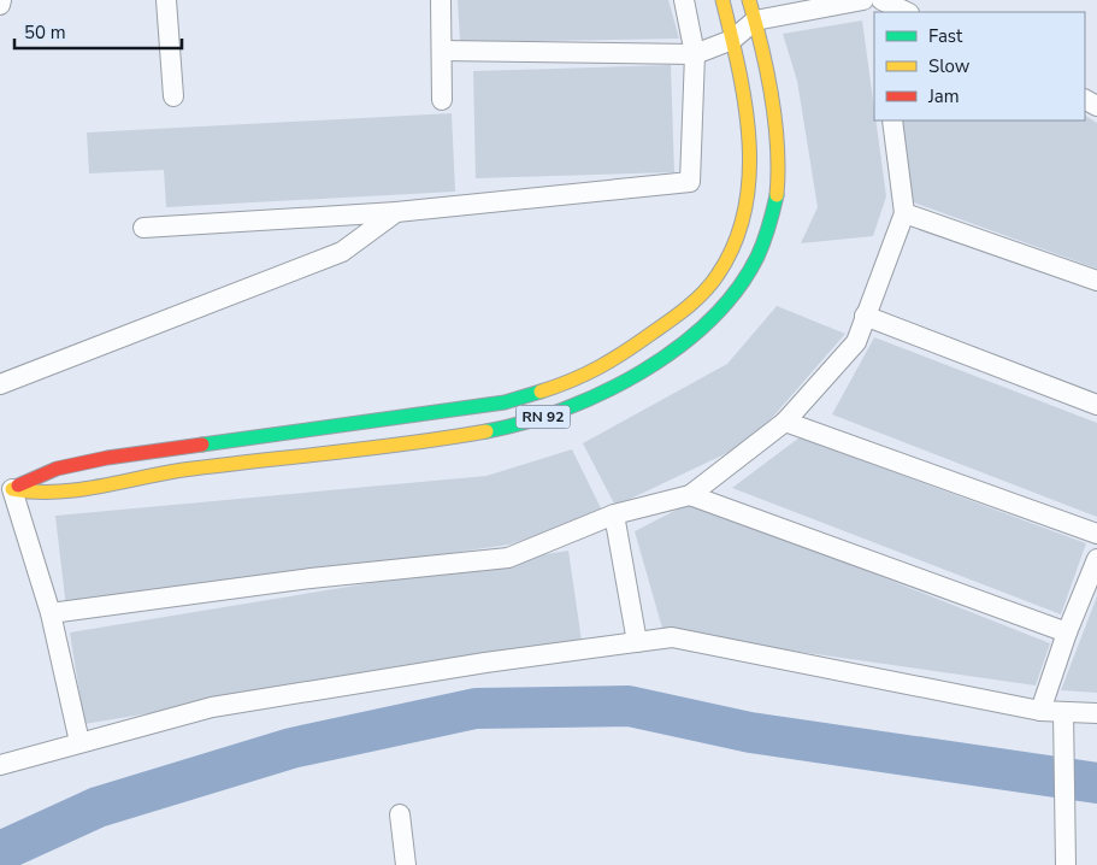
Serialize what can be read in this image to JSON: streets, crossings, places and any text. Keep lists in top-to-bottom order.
{
  "streets": {
    "highway": ["RN 92"]
  },
  "legend": ["Fast", "Slow", "Jam"],
  "scale_bar": "50 m"
}
